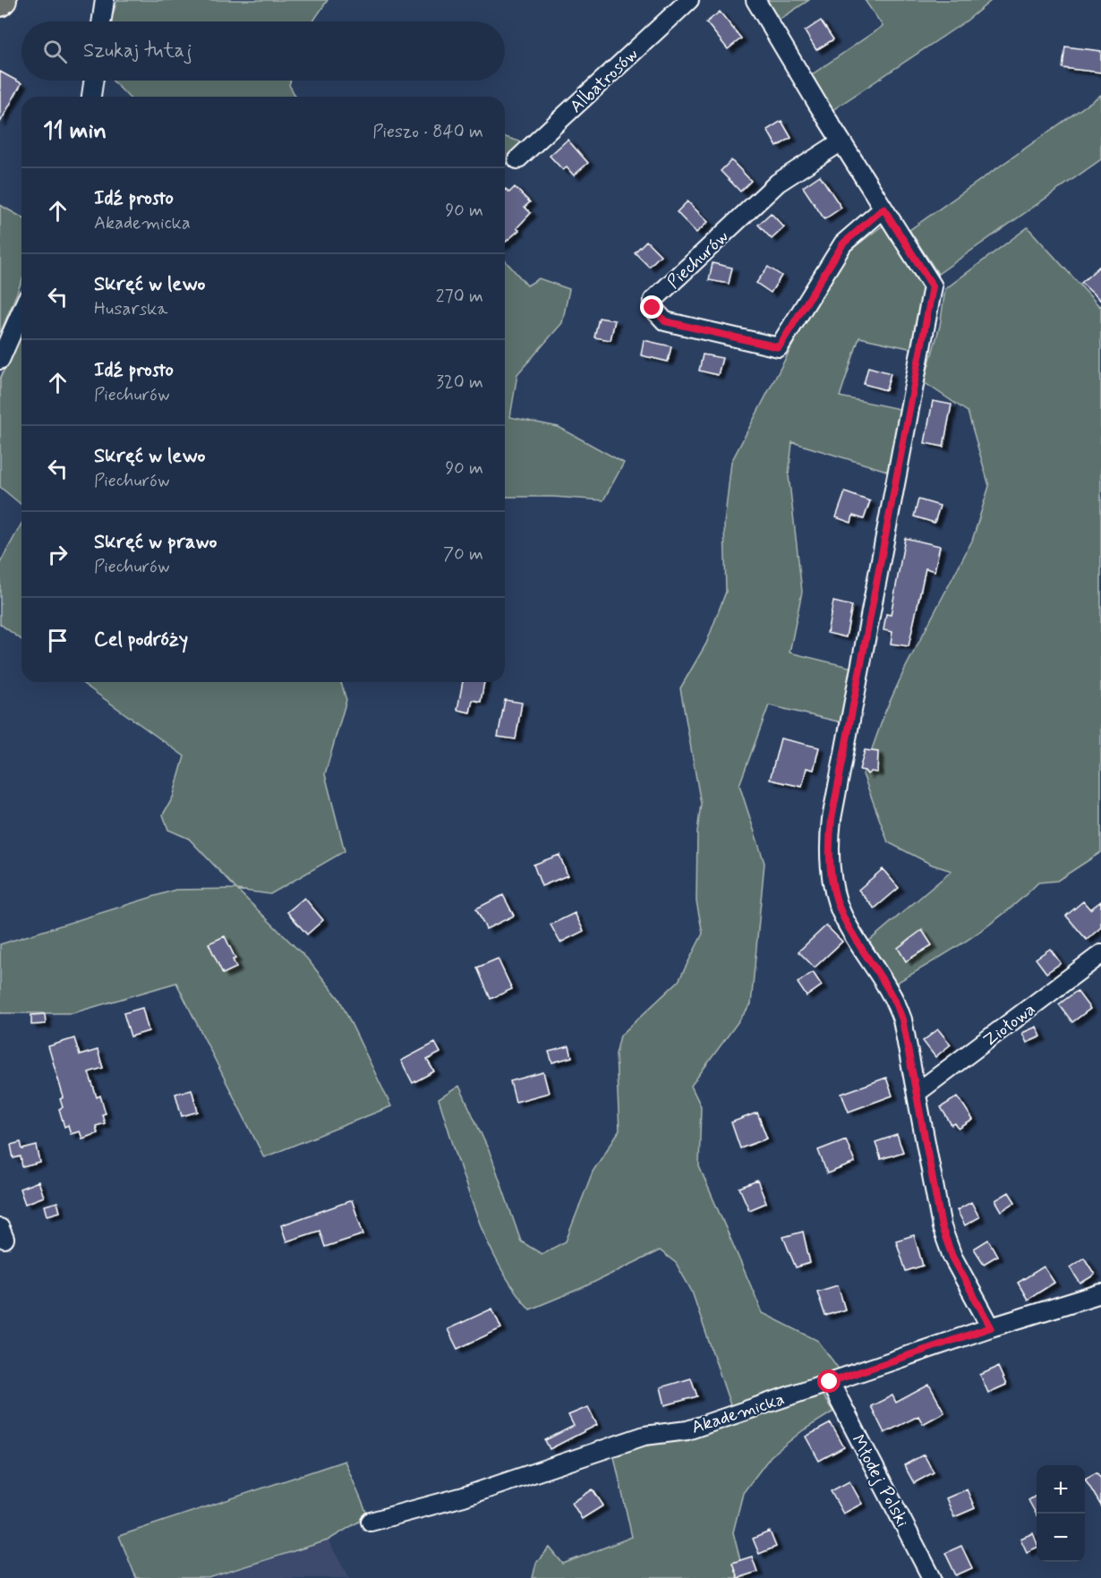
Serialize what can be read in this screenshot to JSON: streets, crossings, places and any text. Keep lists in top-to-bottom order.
{
  "streets": {
    "street": [
      "Albatrosów",
      "Piechurów",
      "Ziołowa",
      "Akademicka",
      "Młodej Polski"
    ]
  },
  "crossings": [
    ["Akademicka", "Młodej Polski"]
  ],
  "page": {
    "search": "Szukaj tutaj",
    "heading": ["11 min", "Pieszo · 840 m"],
    "list": [
      ["Idź prosto", "Akademicka", "90 m"],
      ["Skręć w lewo", "Husarska", "270 m"],
      ["Idź prosto", "Piechurów", "320 m"],
      ["Skręć w lewo", "Piechurów", "90 m"],
      ["Skręć w prawo", "Piechurów", "70 m"],
      "Cel podróży"
    ],
    "map_buttons": ["+", "−"]
  }
}
